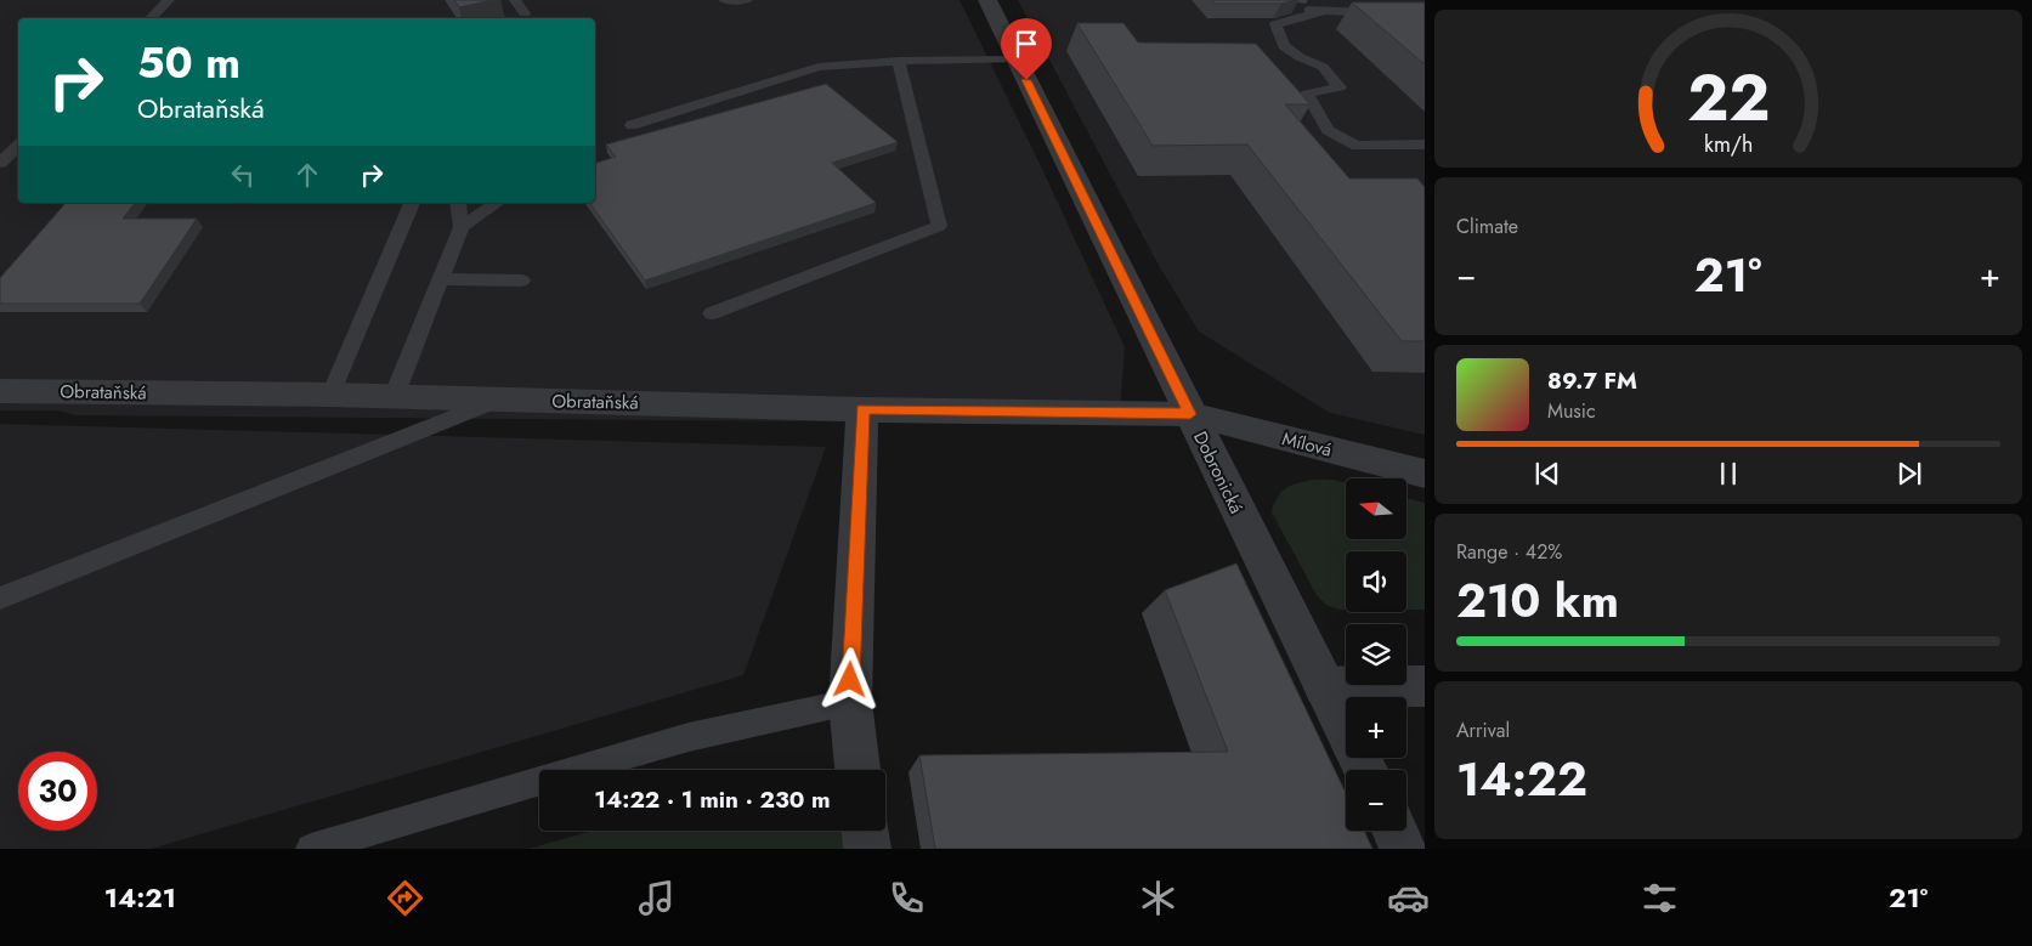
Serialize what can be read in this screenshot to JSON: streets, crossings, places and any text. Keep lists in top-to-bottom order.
{
  "streets": {
    "street": ["Obrataňská", "Mílová", "Dobronická"]
  },
  "crossings": [
    ["Obrataňská", "Mílová"],
    ["Obrataňská", "Dobronická"],
    ["Mílová", "Dobronická"]
  ],
  "north": "left",
  "page": {
    "turn": ["50 m", "Obrataňská"],
    "tile": [
      "Climate",
      ["Range · 42%", "210 km"],
      ["Arrival", "14:22"]
    ],
    "heat": ["−", "21°", "+"],
    "song": ["89.7 FM", "Music"],
    "map_buttons": ["+", "−"],
    "limit": "30",
    "trip": "14:22 · 1 min · 230 m",
    "tabs": ["14:21", "21°"],
    "gauge": ["22", "km/h"]
  }
}
